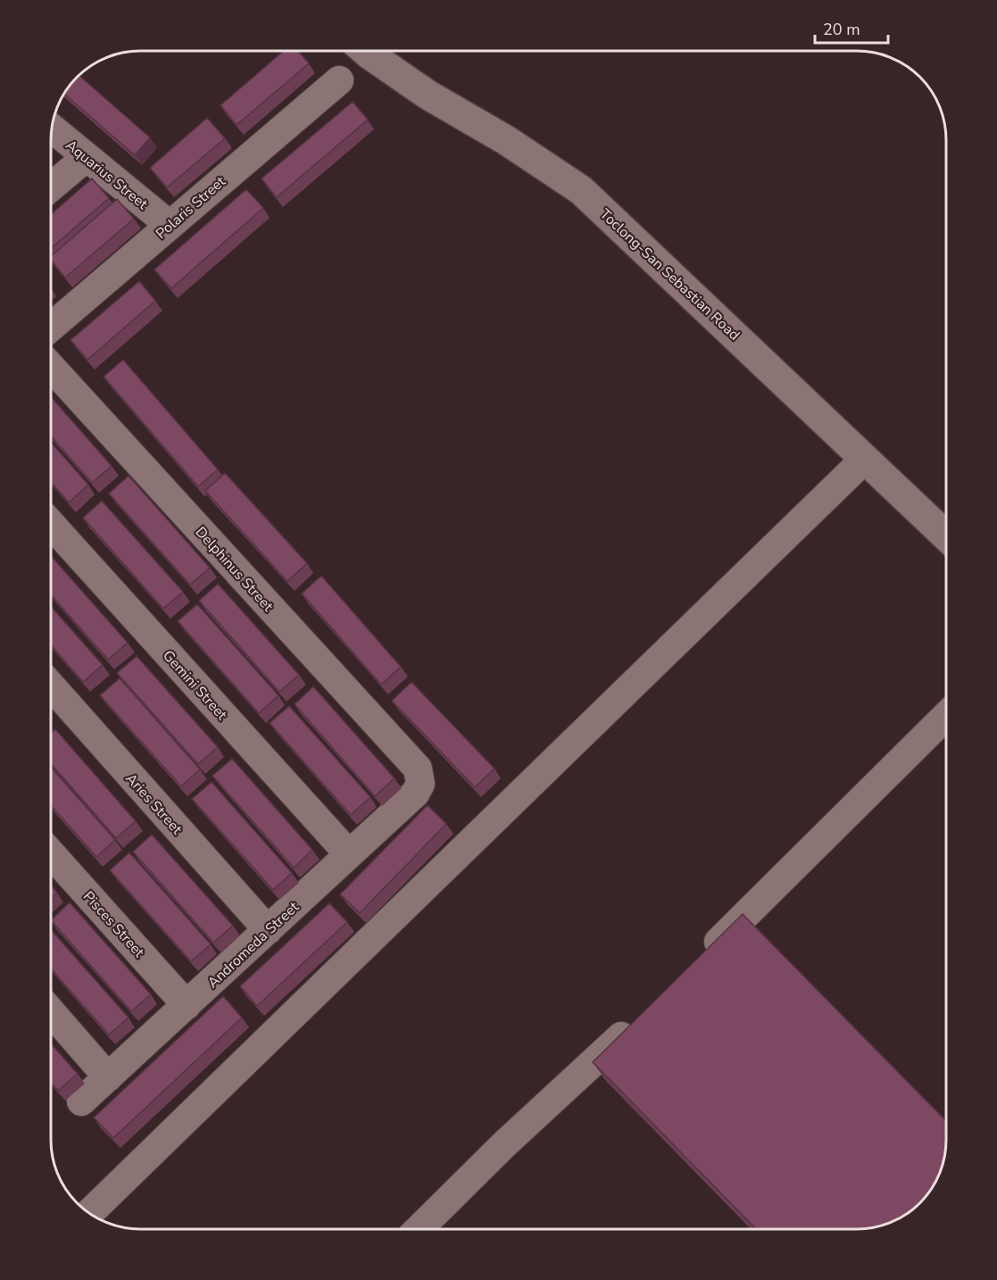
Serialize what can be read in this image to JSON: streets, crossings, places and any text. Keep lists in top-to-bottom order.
{
  "streets": {
    "street": [
      "Aquarius Street",
      "Polaris Street",
      "Toclong-San Sebastian Road",
      "Delphinus Street",
      "Gemini Street",
      "Aries Street",
      "Pisces Street",
      "Andromeda Street"
    ]
  },
  "crossings": [
    ["Aquarius Street", "Polaris Street"],
    ["Delphinus Street", "Andromeda Street"],
    ["Gemini Street", "Andromeda Street"],
    ["Aries Street", "Andromeda Street"],
    ["Pisces Street", "Andromeda Street"]
  ],
  "scale_bar": "20 m"
}
